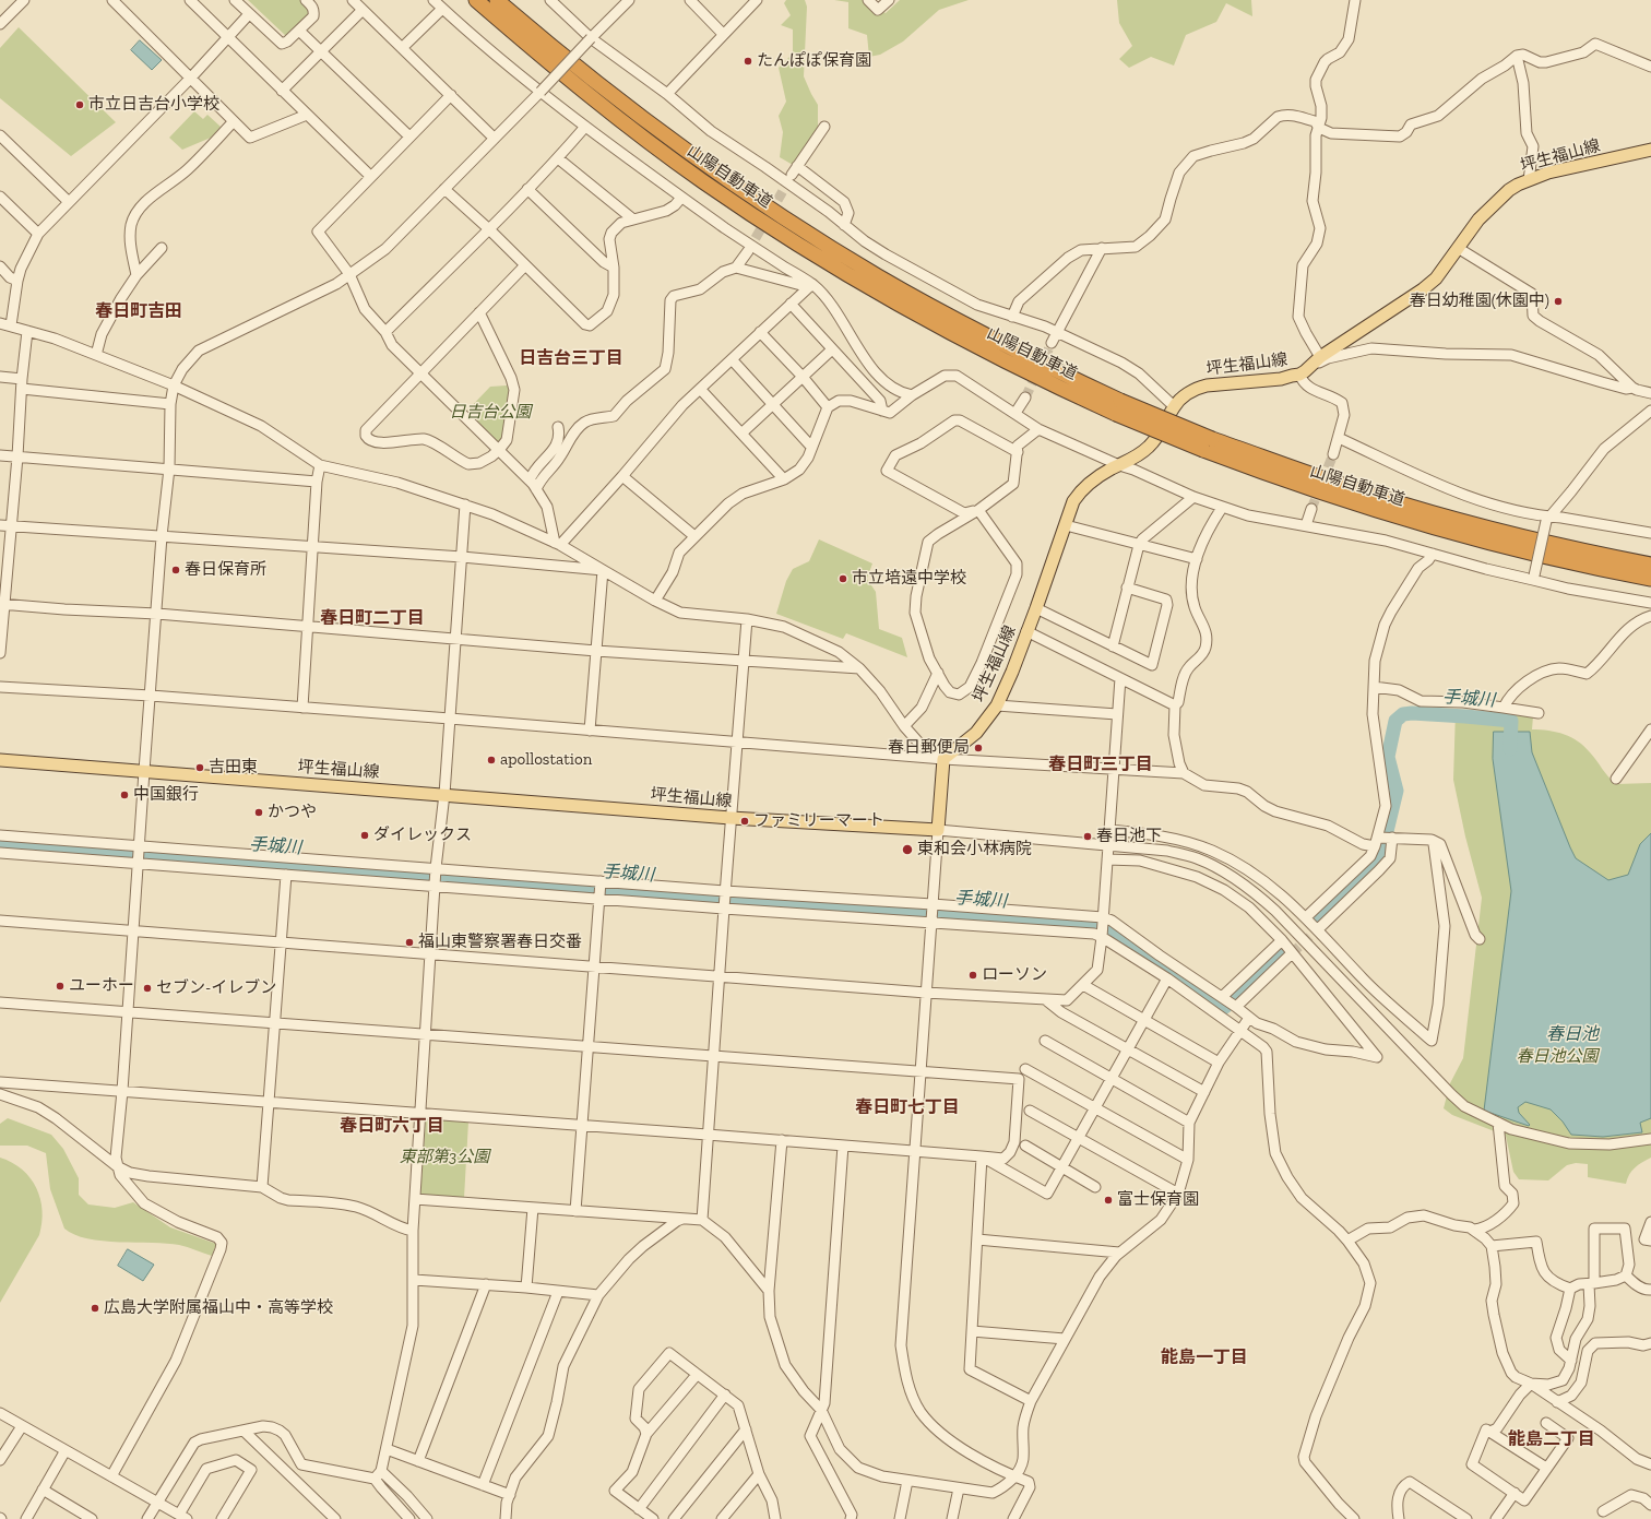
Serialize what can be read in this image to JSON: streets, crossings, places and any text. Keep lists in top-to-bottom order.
{
  "streets": {
    "highway": ["山陽自動車道"],
    "main road": ["坪生福山線"]
  },
  "districts": [
    "春日町吉田",
    "日吉台三丁目",
    "春日町二丁目",
    "春日町三丁目",
    "春日町七丁目",
    "春日町六丁目",
    "能島一丁目",
    "能島二丁目"
  ],
  "water": ["手城川", "春日池"],
  "parks": ["日吉台公園", "春日池公園", "東部第3公園"],
  "places": [
    "たんぽぽ保育園",
    "市立日吉台小学校",
    "春日幼稚園(休園中)",
    "春日保育所",
    "市立培遠中学校",
    "春日郵便局",
    "apollostation",
    "吉田東",
    "中国銀行",
    "かつや",
    "ファミリーマート",
    "ダイレックス",
    "春日池下",
    "東和会小林病院",
    "福山東警察署春日交番",
    "ローソン",
    "ユーホー",
    "セブン-イレブン",
    "富士保育園",
    "広島大学附属福山中・高等学校"
  ]
}
